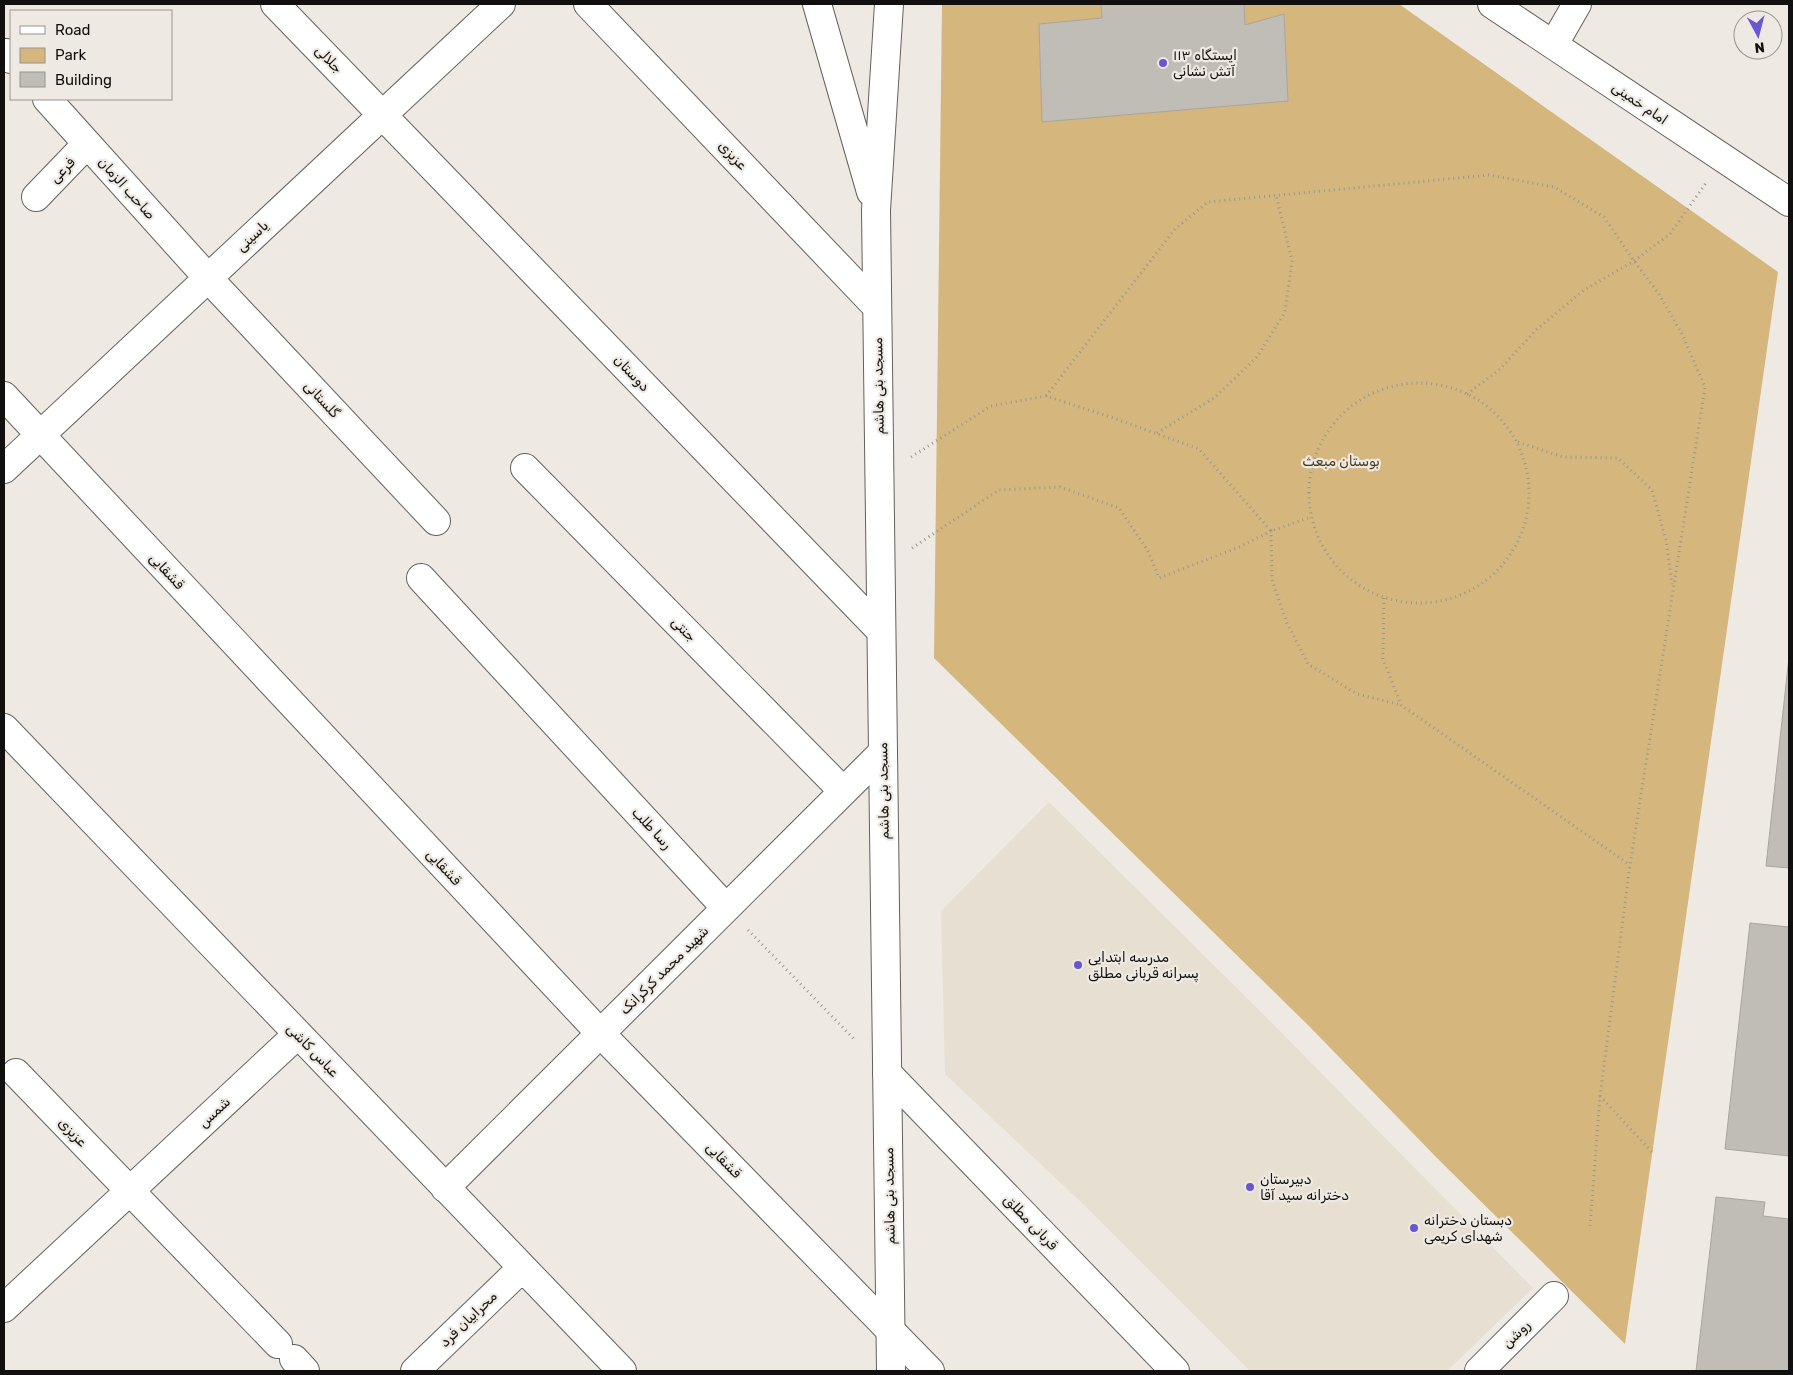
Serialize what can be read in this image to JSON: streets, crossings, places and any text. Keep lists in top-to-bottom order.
{
  "streets": {
    "street": [
      "جلالی",
      "امام خمینی",
      "عزیزی",
      "فرعی",
      "صاحب الزمان",
      "یاسینی",
      "دوستان",
      "مسجد بنی هاشم",
      "گلستانی",
      "قشقایی",
      "جنتی",
      "رسا طلب",
      "شهید محمد کرکرانک",
      "عباس کاشی",
      "شمس",
      "قربانی مطلق",
      "محرابیان فرد",
      "روشن"
    ]
  },
  "crossings": [
    ["جلالی", "یاسینی"],
    ["جلالی", "دوستان"],
    ["عزیزی", "مسجد بنی هاشم"],
    ["عزیزی", "شمس"],
    ["فرعی", "صاحب الزمان"],
    ["صاحب الزمان", "یاسینی"],
    ["صاحب الزمان", "گلستانی"],
    ["یاسینی", "دوستان"],
    ["یاسینی", "گلستانی"],
    ["یاسینی", "قشقایی"],
    ["دوستان", "مسجد بنی هاشم"],
    ["مسجد بنی هاشم", "قشقایی"],
    ["مسجد بنی هاشم", "شهید محمد کرکرانک"],
    ["مسجد بنی هاشم", "قربانی مطلق"],
    ["قشقایی", "شهید محمد کرکرانک"],
    ["جنتی", "شهید محمد کرکرانک"],
    ["رسا طلب", "شهید محمد کرکرانک"],
    ["شهید محمد کرکرانک", "عباس کاشی"],
    ["عباس کاشی", "شمس"],
    ["عباس کاشی", "محرابیان فرد"]
  ],
  "parks": ["بوستان مبعث"],
  "places": [
    "ایستگاه ۱۱۳ آتش نشانی",
    "مدرسه ابتدایی پسرانه قربانی مطلق",
    "دبیرستان دخترانه سید آقا",
    "دبستان دخترانه شهدای کریمی"
  ],
  "legend": ["Road", "Park", "Building"],
  "north": "bottom"
}
